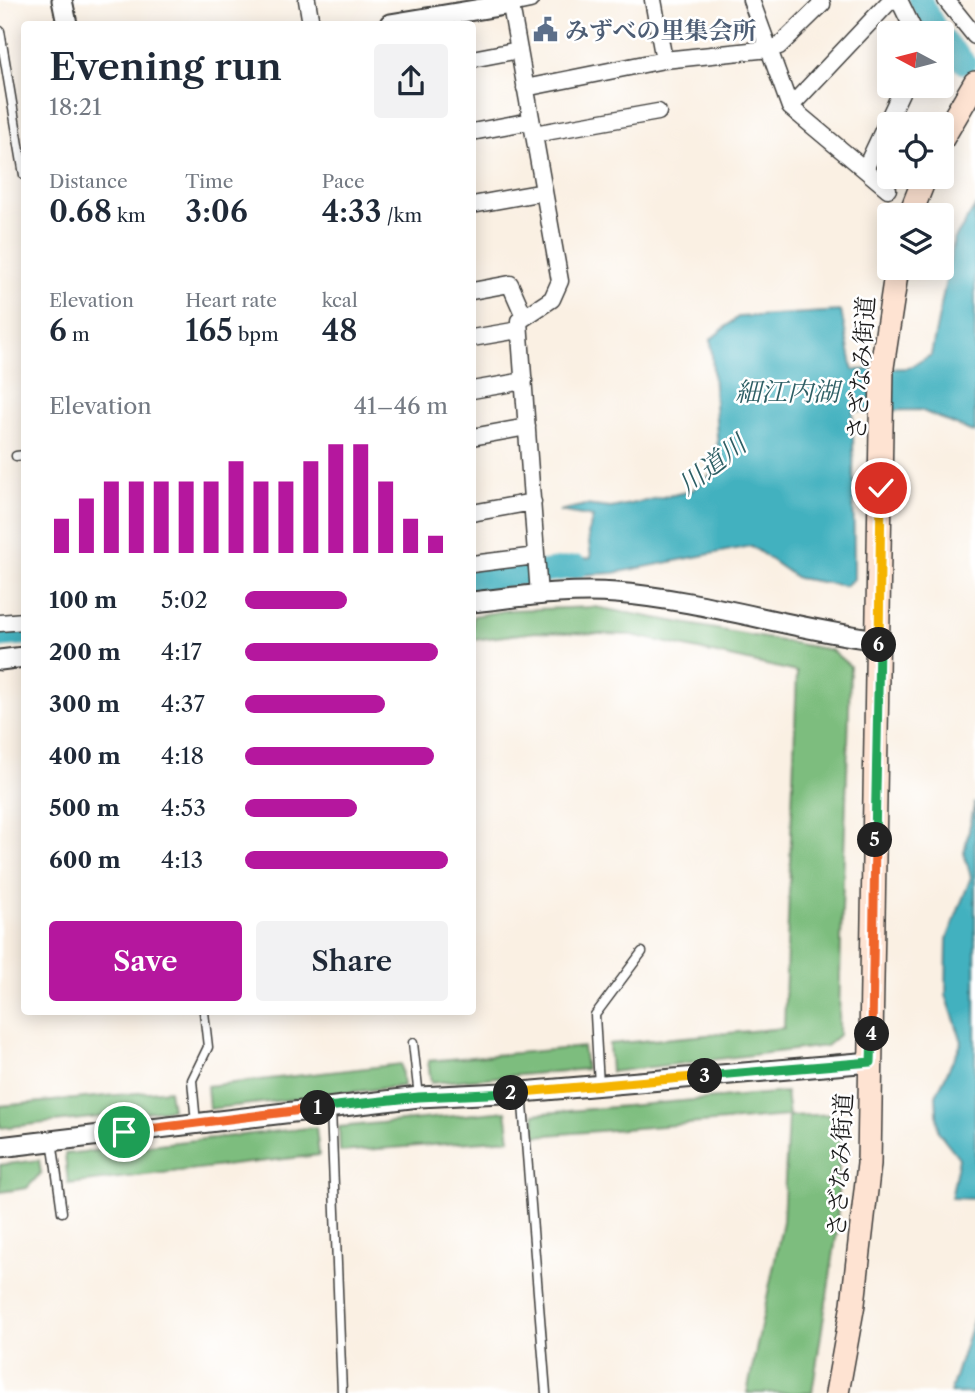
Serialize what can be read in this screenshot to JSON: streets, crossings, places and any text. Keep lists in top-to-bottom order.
{
  "streets": {
    "main road": ["さざなみ街道"]
  },
  "water": ["細江内湖", "川道川"],
  "places": {
    "public building": ["みずべの里集会所"]
  },
  "north": "left",
  "page": {
    "heading": ["Evening run", "18:21"],
    "stats": [
      ["Distance", "0.68 km"],
      ["Time", "3:06"],
      ["Pace", "4:33 /km"],
      ["Elevation", "6 m"],
      ["Heart rate", "165 bpm"],
      ["kcal", "48"]
    ],
    "chart": ["Elevation", "41–46 m"],
    "list": [
      {
        "name": "100 m",
        "note": "5:02"
      },
      {
        "name": "200 m",
        "note": "4:17"
      },
      {
        "name": "300 m",
        "note": "4:37"
      },
      {
        "name": "400 m",
        "note": "4:18"
      },
      {
        "name": "500 m",
        "note": "4:53"
      },
      {
        "name": "600 m",
        "note": "4:13"
      }
    ],
    "pins": [
      "6",
      "5",
      "4",
      "3",
      "2",
      "1"
    ],
    "buttons": ["Save", "Share"]
  }
}
